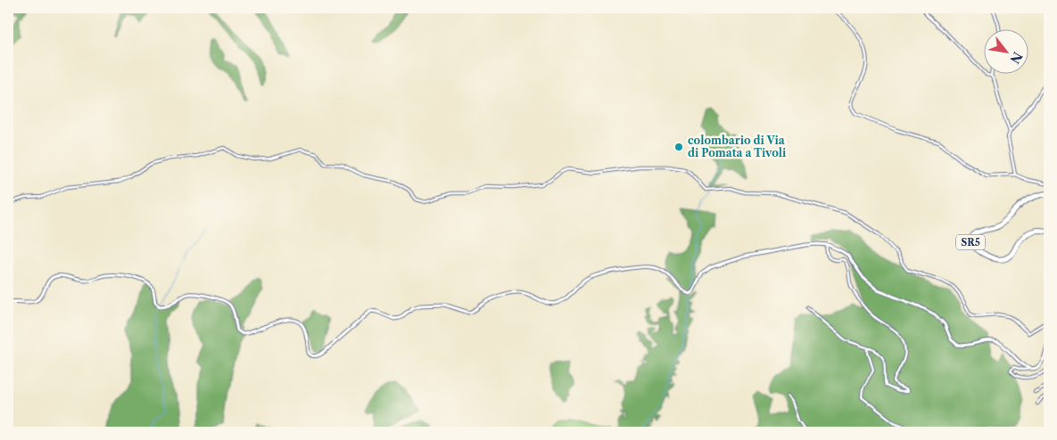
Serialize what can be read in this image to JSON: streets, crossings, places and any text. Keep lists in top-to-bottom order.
{
  "streets": {
    "main road": ["SR5"]
  },
  "places": ["colombario di Via di Pomata a Tivoli"],
  "north": "bottom right"
}
